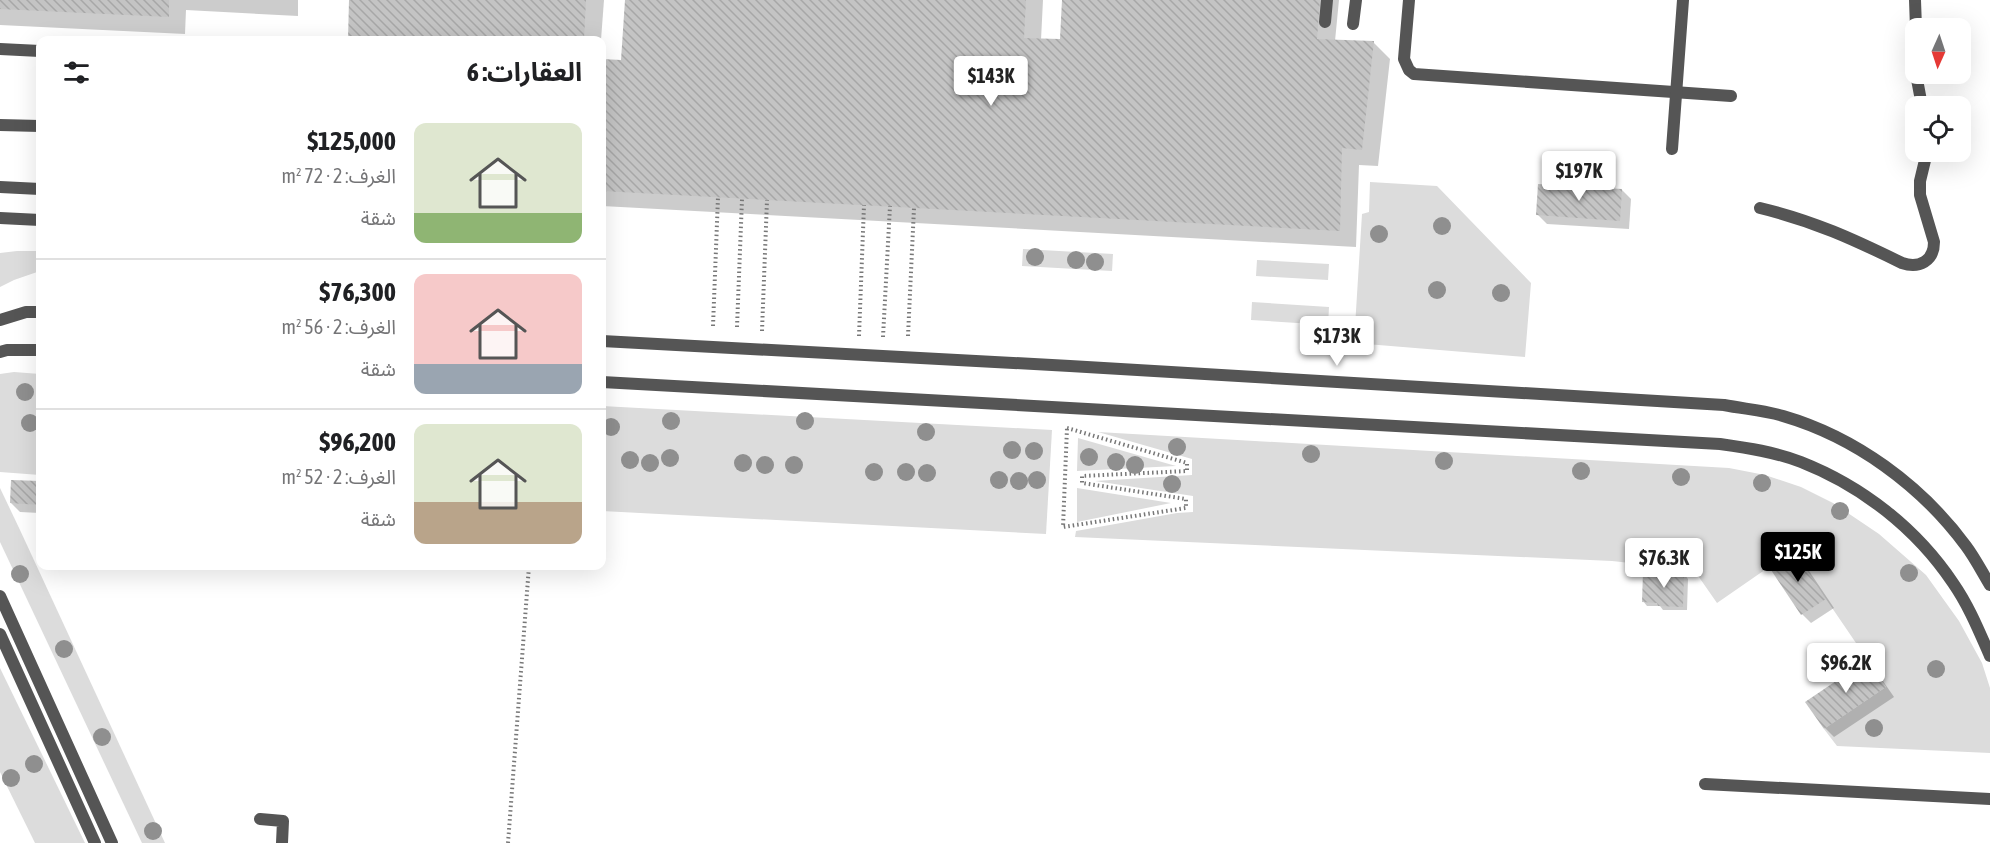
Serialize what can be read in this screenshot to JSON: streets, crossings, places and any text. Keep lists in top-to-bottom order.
{
  "north": "bottom",
  "page": {
    "heading": "العقارات: 6",
    "price": [
      "$143K",
      "$197K",
      "$173K",
      "$125K",
      "$76.3K",
      "$96.2K"
    ],
    "list": [
      {
        "name": "$125,000",
        "note": "الغرف: 2 · 72 m² · شقة"
      },
      {
        "name": "$76,300",
        "note": "الغرف: 2 · 56 m² · شقة"
      },
      {
        "name": "$96,200",
        "note": "الغرف: 2 · 52 m² · شقة"
      }
    ]
  }
}
